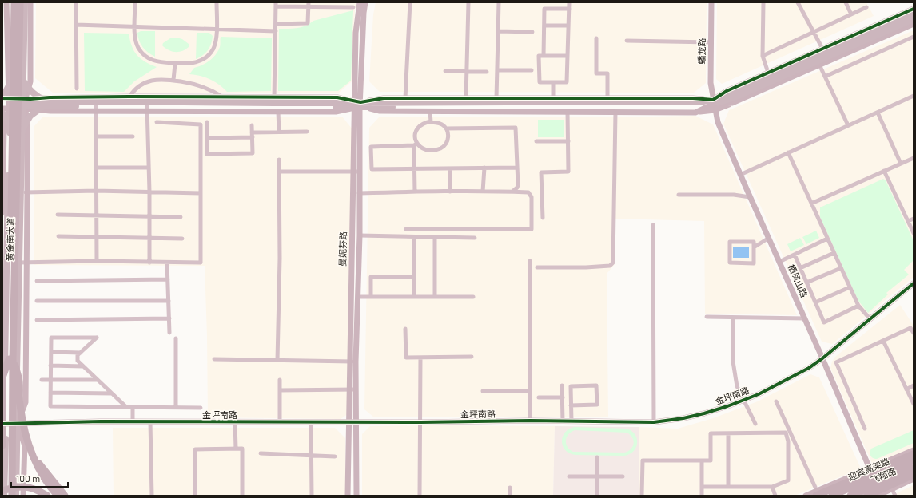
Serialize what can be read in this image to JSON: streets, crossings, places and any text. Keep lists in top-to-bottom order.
{
  "streets": {
    "highway": ["迎宾高架路"],
    "main road": ["黄金南大道", "飞翔路"],
    "street": [
      "蟠龙路",
      "曼妮芬路",
      "栖凤山路",
      "金坪南路"
    ]
  },
  "crossings": [
    ["蟠龙路", "栖凤山路"],
    ["黄金南大道", "金坪南路"],
    ["曼妮芬路", "金坪南路"],
    ["栖凤山路", "金坪南路"]
  ],
  "scale_bar": "100 m"
}
